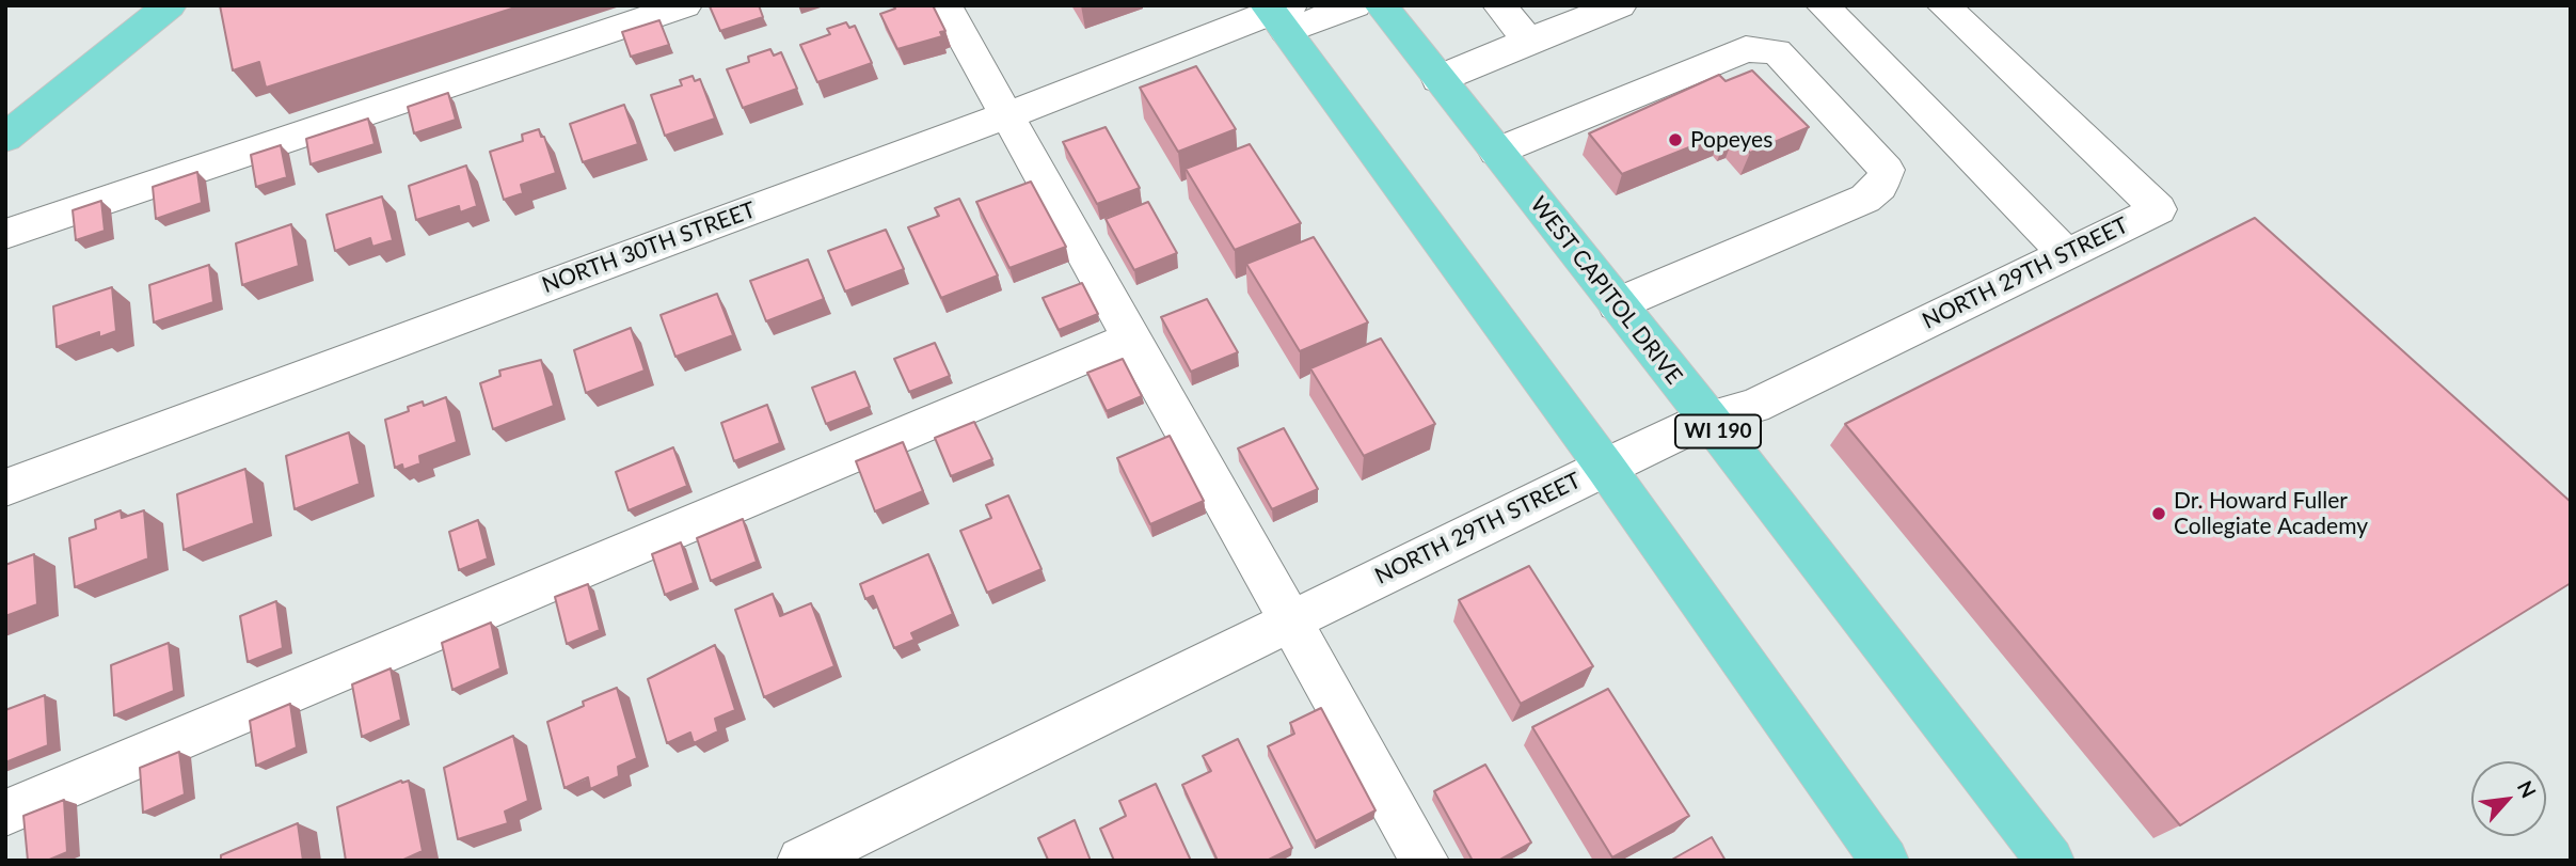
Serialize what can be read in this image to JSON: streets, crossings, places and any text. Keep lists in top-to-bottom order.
{
  "streets": {
    "main road": ["WEST CAPITOL DRIVE", "WI 190"],
    "street": ["NORTH 30TH STREET", "NORTH 29TH STREET"]
  },
  "crossings": [
    ["NORTH 29TH STREET", "WEST CAPITOL DRIVE"]
  ],
  "places": ["Popeyes", "Dr. Howard Fuller Collegiate Academy"],
  "north": "top right"
}
